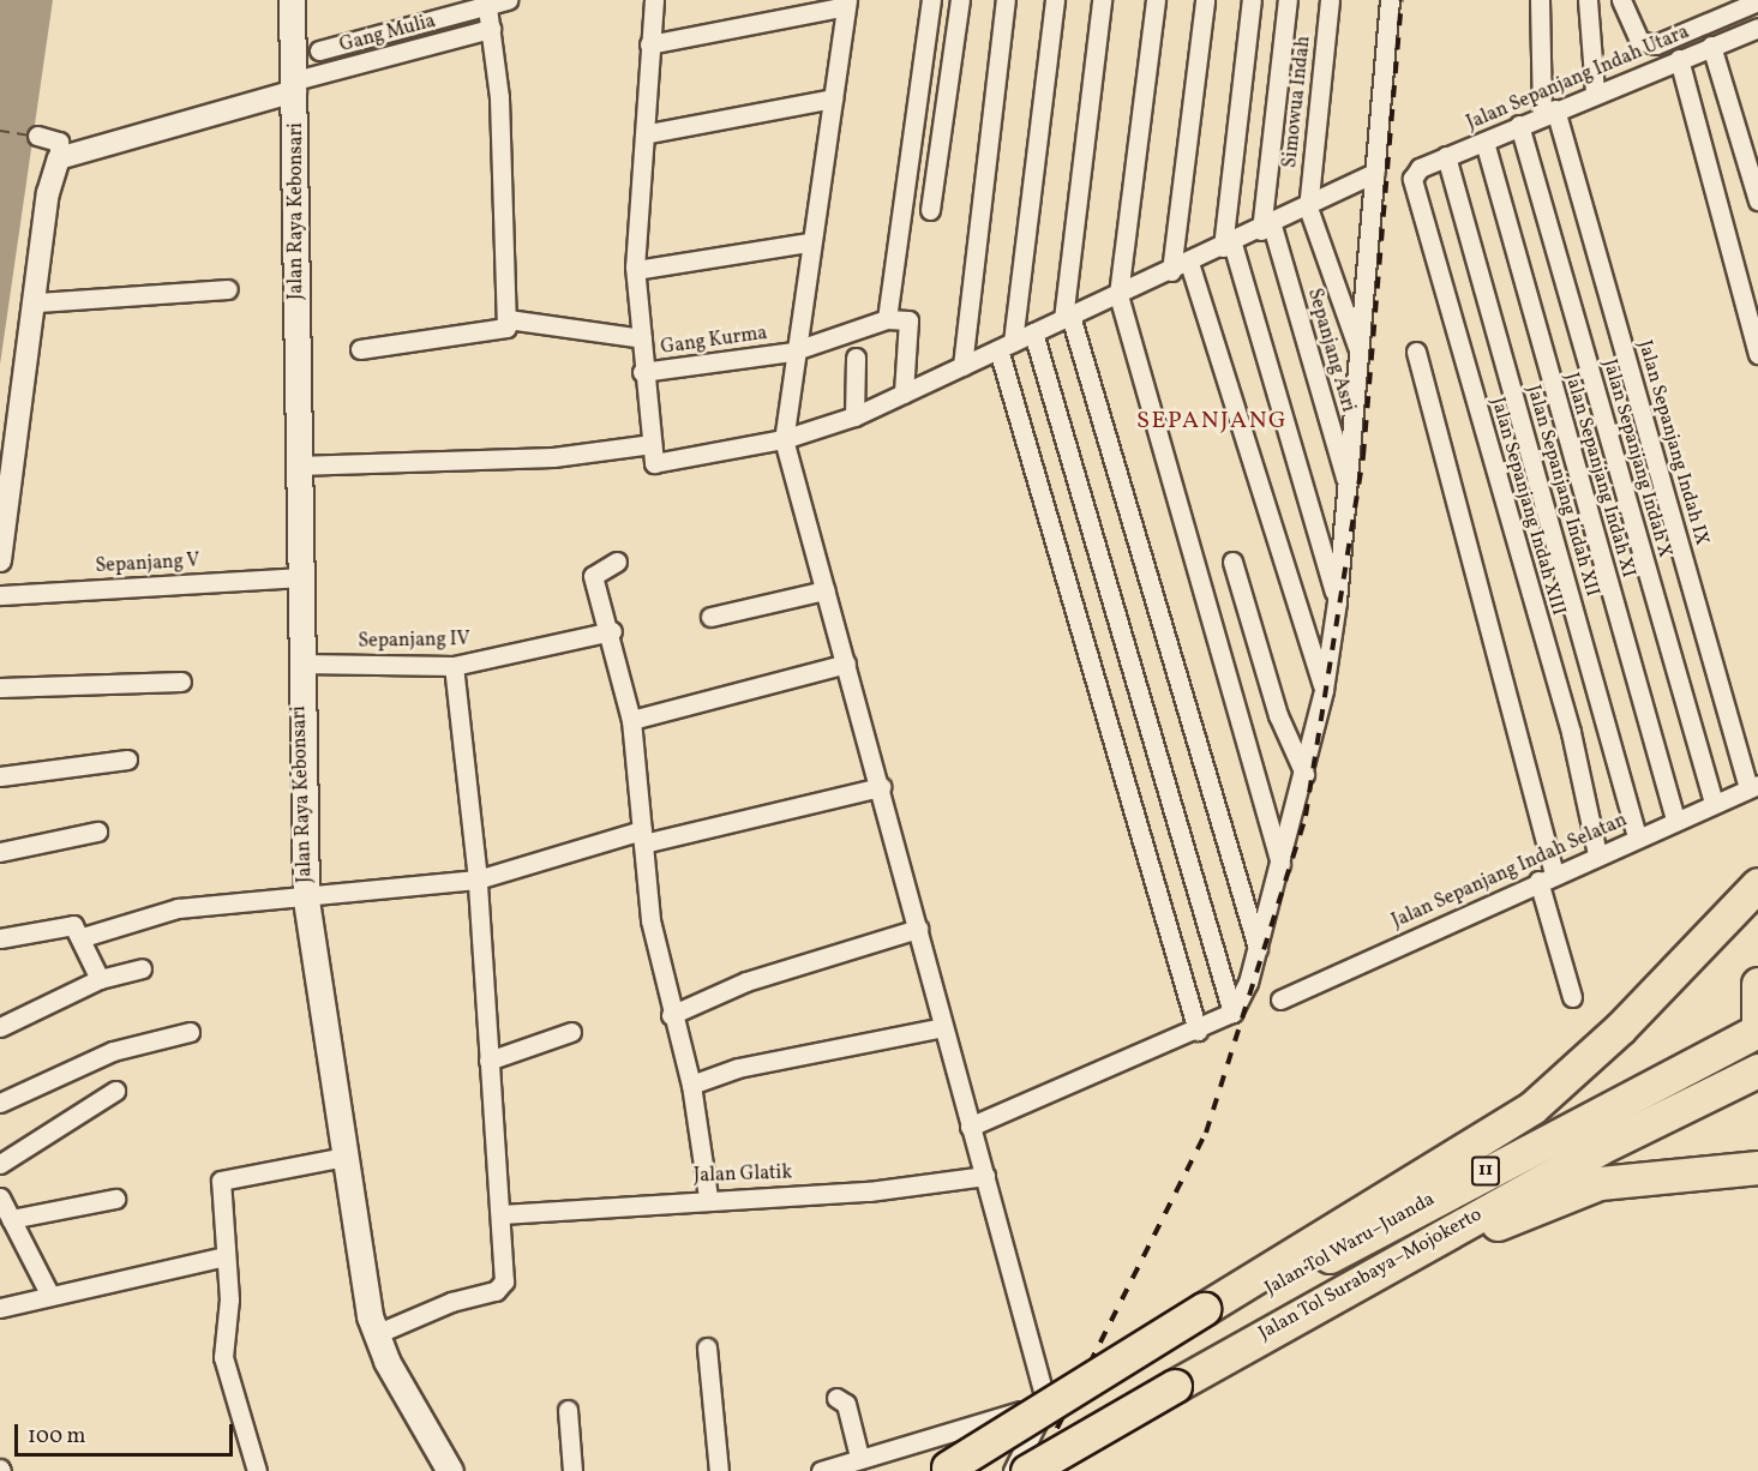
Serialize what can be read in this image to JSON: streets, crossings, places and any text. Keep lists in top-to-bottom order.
{
  "streets": {
    "highway": ["11", "Jalan Tol Waru–Juanda", "Jalan Tol Surabaya–Mojokerto"],
    "main road": ["Jalan Raya Kebonsari"],
    "street": [
      "Gang Mulia",
      "Jalan Sepanjang Indah Utara",
      "Simowua Indah",
      "Gang Kurma",
      "Sepanjang Asri",
      "Jalan Sepanjang Indah IX",
      "Jalan Sepanjang Indah X",
      "Jalan Sepanjang Indah XI",
      "Jalan Sepanjang Indah XII",
      "Jalan Sepanjang Indah XIII",
      "Sepanjang V",
      "Sepanjang IV",
      "Jalan Sepanjang Indah Selatan",
      "Jalan Glatik"
    ]
  },
  "crossings": [
    ["Gang Mulia", "Jalan Raya Kebonsari"],
    ["Jalan Sepanjang Indah Utara", "Jalan Sepanjang Indah IX"],
    ["Jalan Sepanjang Indah Utara", "Jalan Sepanjang Indah X"],
    ["Jalan Sepanjang Indah Utara", "Jalan Sepanjang Indah XI"],
    ["Jalan Sepanjang Indah Utara", "Jalan Sepanjang Indah XII"],
    ["Jalan Sepanjang Indah Utara", "Jalan Sepanjang Indah XIII"],
    ["Jalan Raya Kebonsari", "Sepanjang V"],
    ["Jalan Raya Kebonsari", "Sepanjang IV"],
    ["Jalan Sepanjang Indah IX", "Jalan Sepanjang Indah Selatan"],
    ["Jalan Sepanjang Indah X", "Jalan Sepanjang Indah Selatan"],
    ["Jalan Sepanjang Indah XI", "Jalan Sepanjang Indah Selatan"],
    ["Jalan Sepanjang Indah XII", "Jalan Sepanjang Indah Selatan"],
    ["Jalan Sepanjang Indah XIII", "Jalan Sepanjang Indah Selatan"]
  ],
  "districts": ["SEPANJANG"],
  "scale_bar": "100 m"
}
